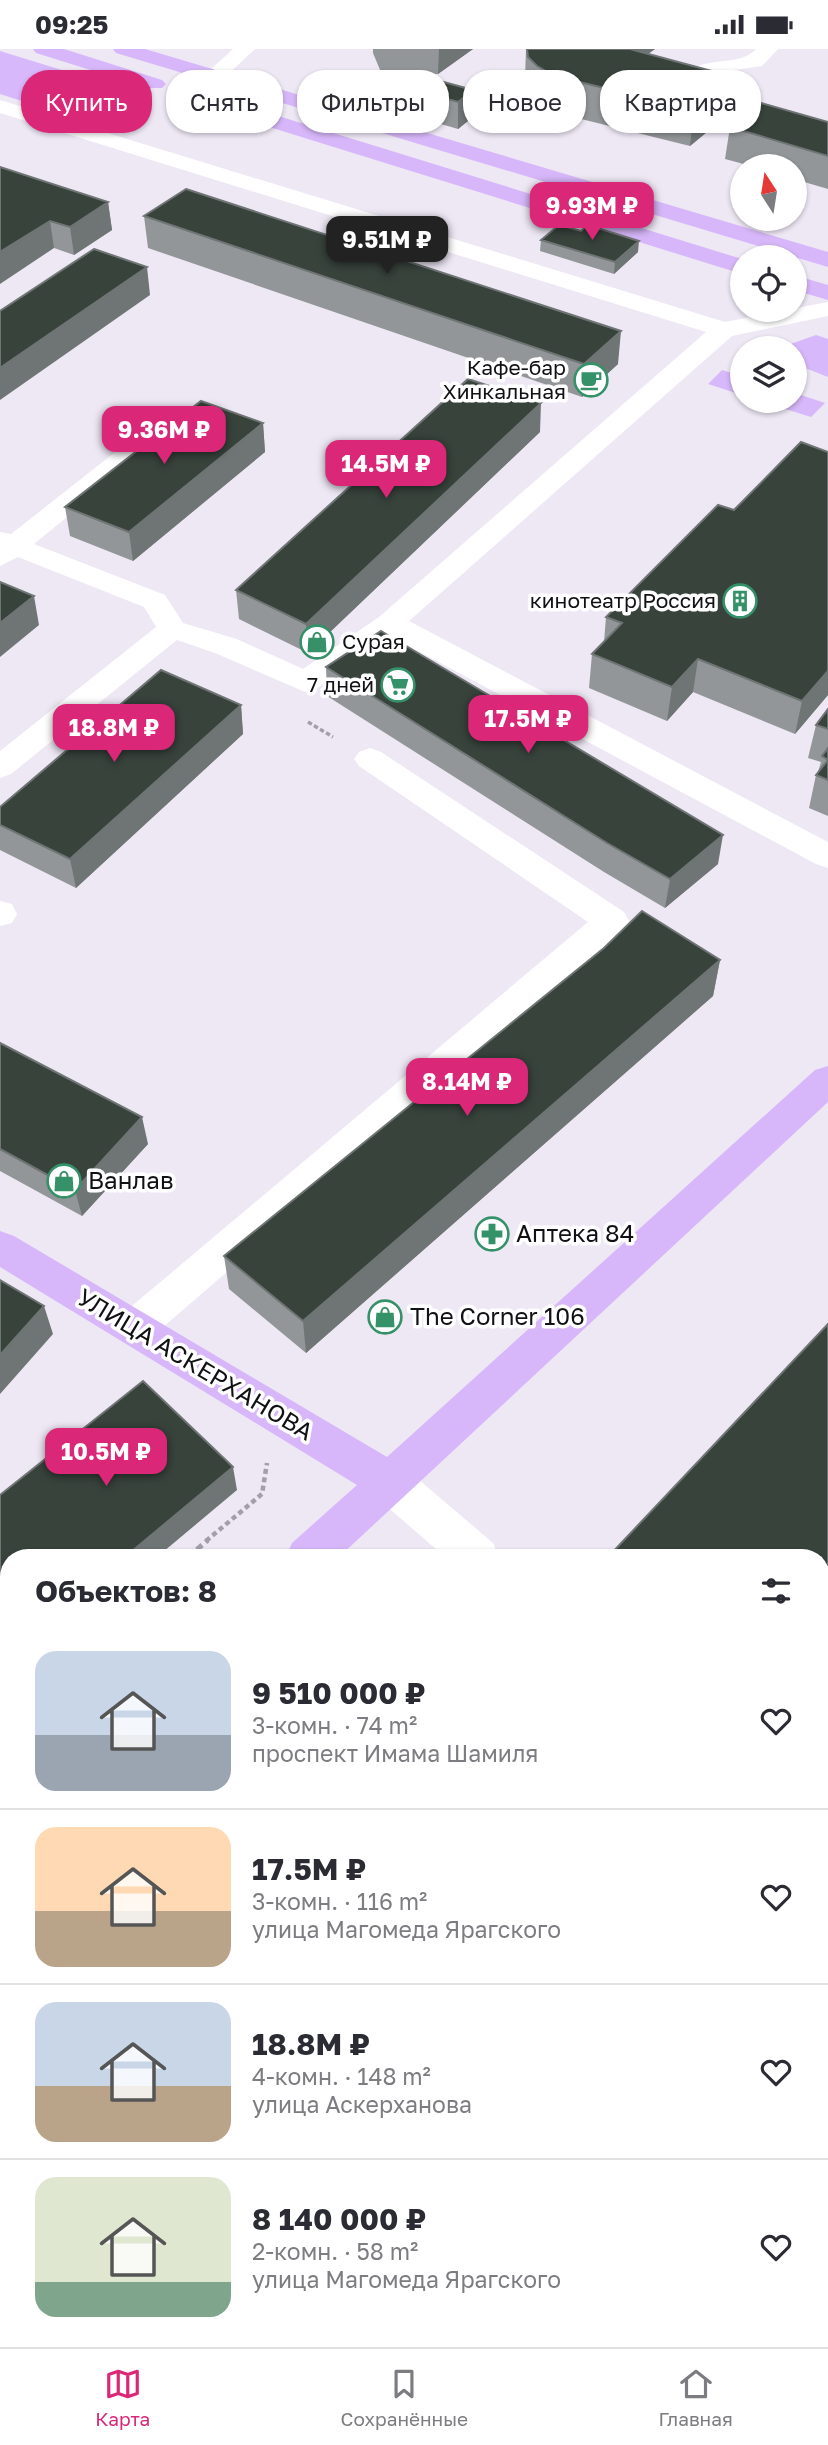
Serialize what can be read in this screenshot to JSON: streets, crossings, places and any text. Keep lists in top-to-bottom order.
{
  "streets": {
    "main road": ["УЛИЦА АСКЕРХАНОВА"]
  },
  "places": {
    "cafe": ["Кафе-бар Хинкальная"],
    "building": ["кинотеатр Россия"],
    "shop": ["Сурая", "Ванлав", "The Corner 106"],
    "supermarket": ["7 дней"],
    "pharmacy": ["Аптека 84"]
  },
  "north": "top",
  "page": {
    "status": "09:25",
    "chip": [
      "Купить",
      "Снять",
      "Фильтры",
      "Новое",
      "Квартира"
    ],
    "price": [
      "9.93M ₽",
      "9.51M ₽",
      "9.36M ₽",
      "14.5M ₽",
      "17.5M ₽",
      "18.8M ₽",
      "8.14M ₽",
      "10.5M ₽"
    ],
    "heading": "Объектов: 8",
    "list": [
      {
        "name": "9 510 000 ₽",
        "note": "3-комн. · 74 m² · проспект Имама Шамиля"
      },
      {
        "name": "17.5M ₽",
        "note": "3-комн. · 116 m² · улица Магомеда Ярагского"
      },
      {
        "name": "18.8M ₽",
        "note": "4-комн. · 148 m² · улица Аскерханова"
      },
      {
        "name": "8 140 000 ₽",
        "note": "2-комн. · 58 m² · улица Магомеда Ярагского"
      }
    ],
    "tabs": ["Карта", "Сохранённые", "Главная"]
  }
}
